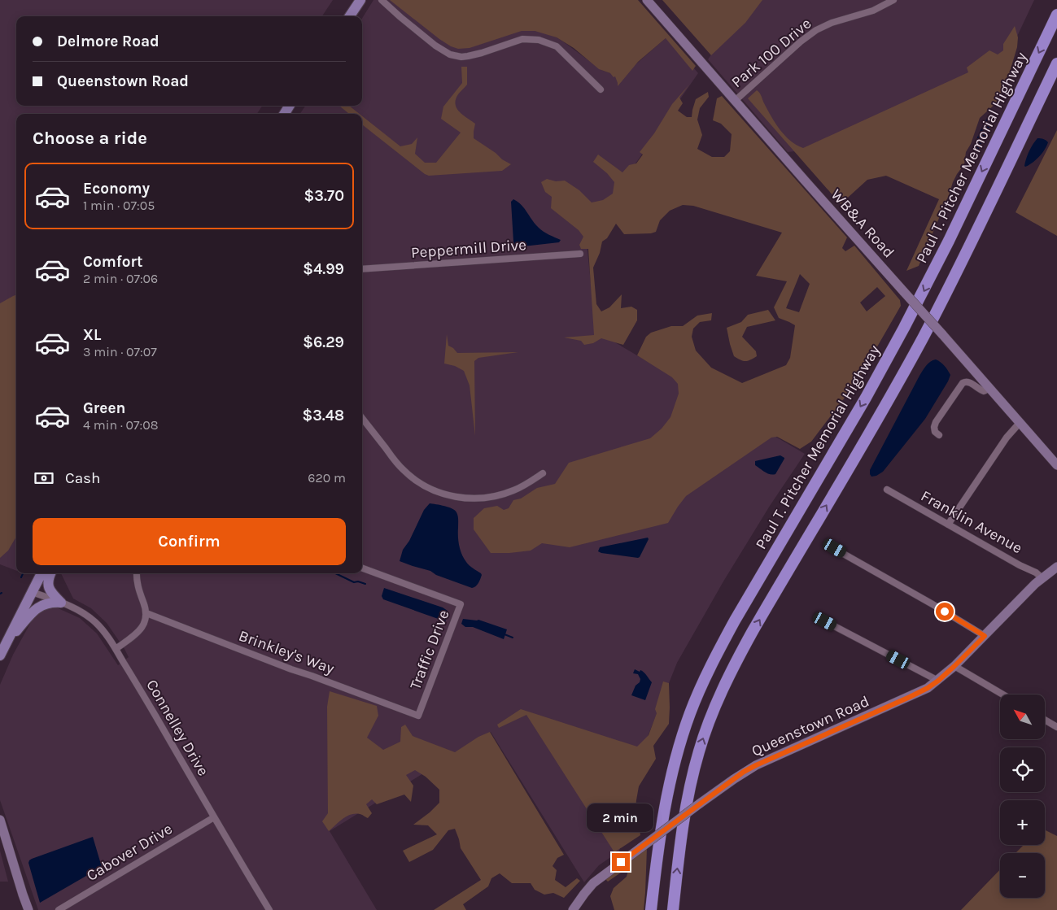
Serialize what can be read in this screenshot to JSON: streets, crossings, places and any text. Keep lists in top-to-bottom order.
{
  "streets": {
    "highway": ["Paul T. Pitcher Memorial Highway"],
    "street": [
      "Park 100 Drive",
      "WB&A Road",
      "Peppermill Drive",
      "Franklin Avenue",
      "Traffic Drive",
      "Brinkley's Way",
      "Queenstown Road",
      "Connelley Drive",
      "Cabover Drive"
    ]
  },
  "crossings": [
    ["Park 100 Drive", "WB&A Road"],
    ["Franklin Avenue", "Queenstown Road"],
    ["Traffic Drive", "Brinkley's Way"],
    ["Connelley Drive", "Cabover Drive"]
  ],
  "north": "top left",
  "page": {
    "banner": ["Delmore Road", "Queenstown Road"],
    "heading": "Choose a ride",
    "list": [
      {
        "name": "Economy",
        "note": "1 min · 07:05",
        "value": "$3.70"
      },
      {
        "name": "Comfort",
        "note": "2 min · 07:06",
        "value": "$4.99"
      },
      {
        "name": "XL",
        "note": "3 min · 07:07",
        "value": "$6.29"
      },
      {
        "name": "Green",
        "note": "4 min · 07:08",
        "value": "$3.48"
      }
    ],
    "pay": ["Cash", "620 m"],
    "buttons": "Confirm",
    "map_buttons": ["+", "−"],
    "bubble": "2 min"
  }
}
